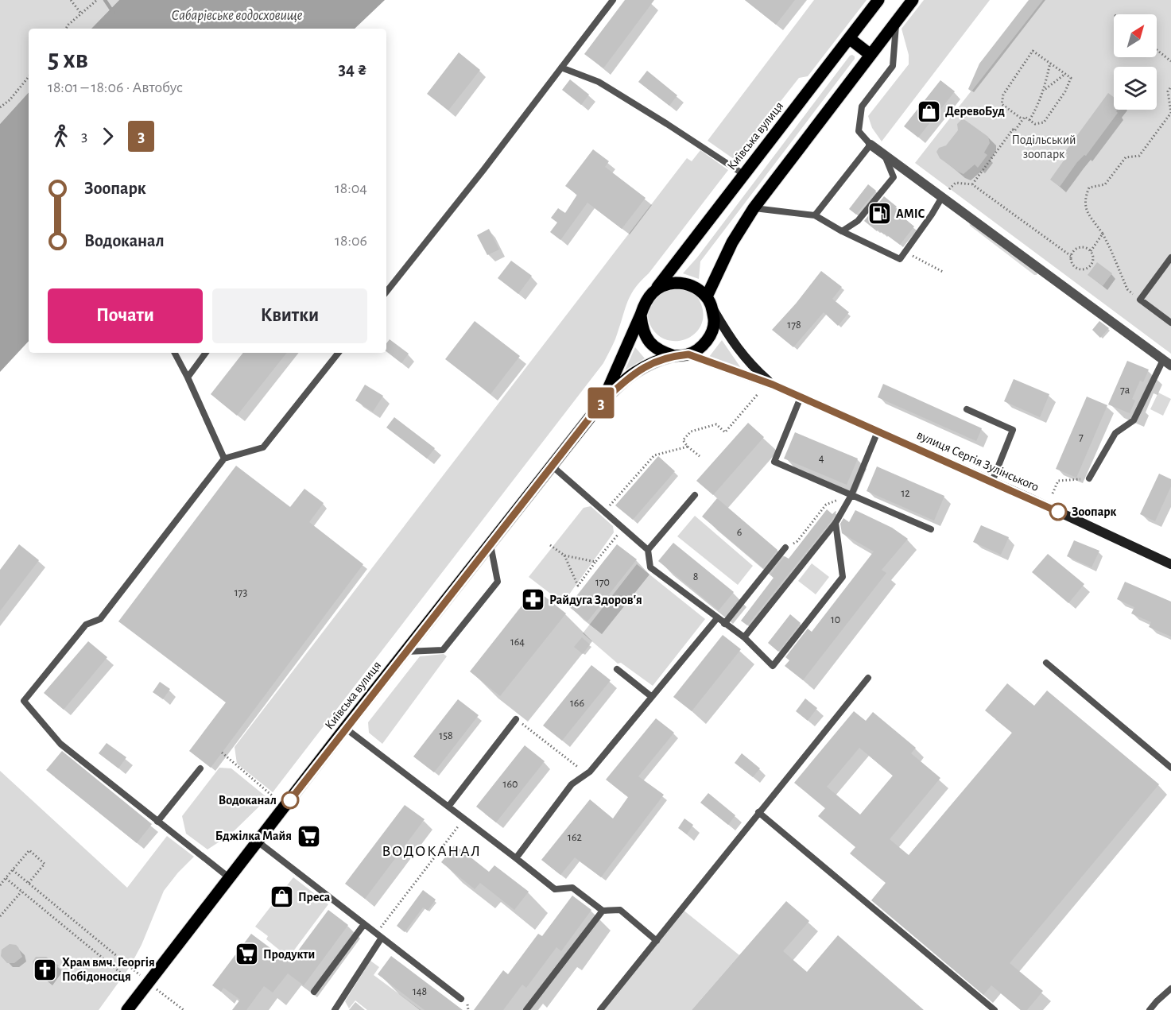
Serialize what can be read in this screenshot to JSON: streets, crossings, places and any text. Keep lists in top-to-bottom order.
{
  "streets": {
    "main road": ["Київська вулиця"],
    "street": ["вулиця Сергія Зулінського"]
  },
  "districts": ["ВОДОКАНАЛ"],
  "water": ["Сабарівське водосховище"],
  "parks": ["Подільський зоопарк"],
  "places": {
    "shop": ["ДеревоБуд", "Преса"],
    "fuel station": ["АМІС"],
    "other": ["Зоопарк", "Водоканал"],
    "pharmacy": ["Райдуга Здоров'я"],
    "supermarket": ["Бджілка Майя", "Продукти"],
    "church": ["Храм вмч. Георгія Побідоносця"]
  },
  "lines": ["bus line 3"],
  "house_numbers": [
    "178",
    "7а",
    "7",
    "4",
    "12",
    "6",
    "8",
    "170",
    "173",
    "10",
    "164",
    "166",
    "158",
    "160",
    "162",
    "148"
  ],
  "north": "top right",
  "page": {
    "on_map": "3",
    "heading": ["5 хв", "18:01 – 18:06 · Автобус", "34 ₴"],
    "legs": ["3", "3"],
    "list": [
      {
        "name": "Зоопарк",
        "value": "18:04"
      },
      {
        "name": "Водоканал",
        "value": "18:06"
      }
    ],
    "buttons": ["Почати", "Квитки"]
  }
}
